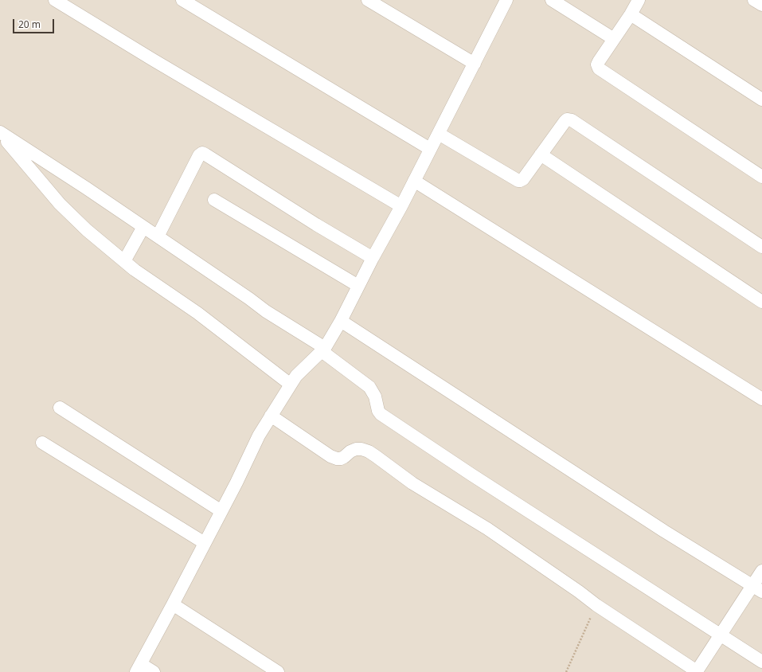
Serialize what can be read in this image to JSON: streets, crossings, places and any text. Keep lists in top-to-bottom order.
{
  "scale_bar": "20 m"
}
